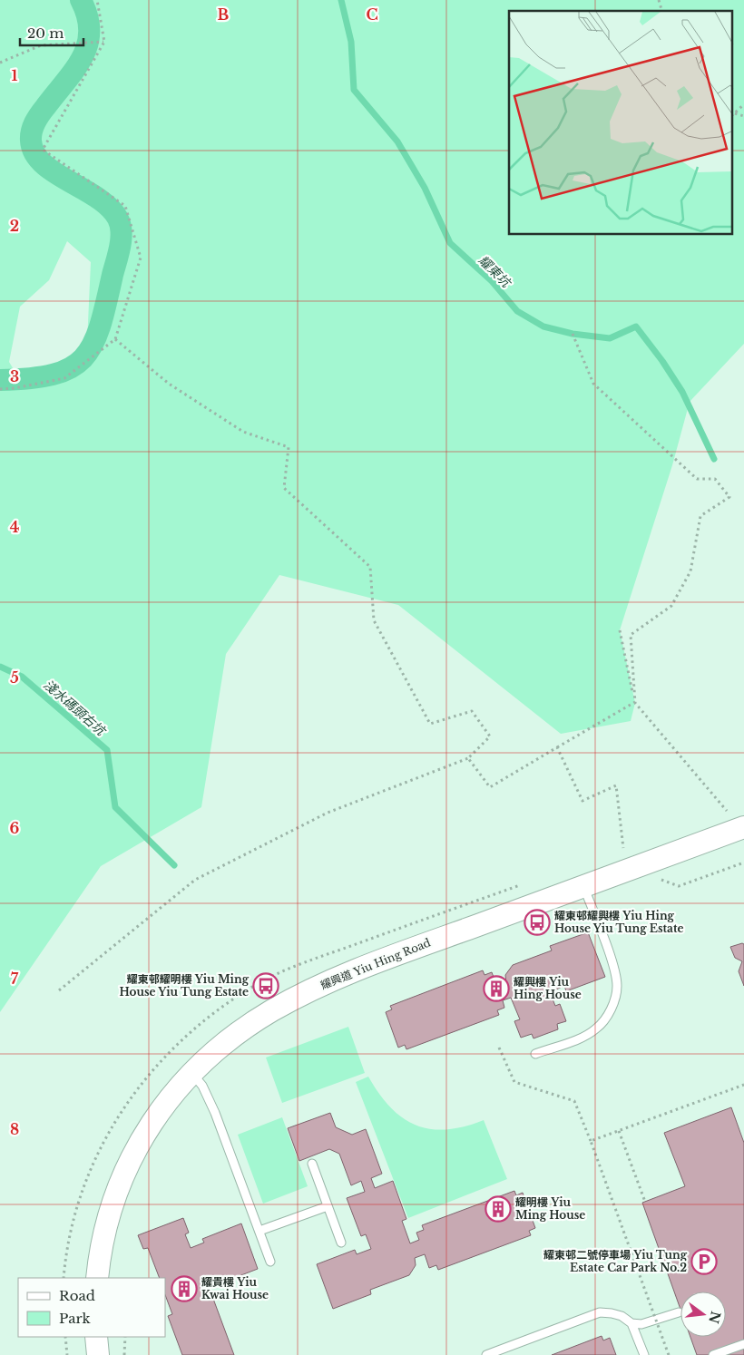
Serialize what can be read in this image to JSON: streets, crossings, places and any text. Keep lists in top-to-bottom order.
{
  "streets": {
    "street": ["耀興道 Yiu Hing Road"]
  },
  "water": ["耀東坑", "淺水碼頭右坑"],
  "places": {
    "bus stop": ["耀東邨耀興樓 Yiu Hing House Yiu Tung Estate", "耀東邨耀明樓 Yiu Ming House Yiu Tung Estate"],
    "building": ["耀興樓 Yiu Hing House", "耀明樓 Yiu Ming House", "耀貴樓 Yiu Kwai House"],
    "parking": ["耀東邨二號停車場 Yiu Tung Estate Car Park No.2"]
  },
  "legend": ["Road", "Park"],
  "scale_bar": "20 m",
  "north": "right",
  "grid": {
    "columns": ["B", "C"],
    "rows": [
      "1",
      "2",
      "3",
      "4",
      "5",
      "6",
      "7",
      "8"
    ]
  }
}
